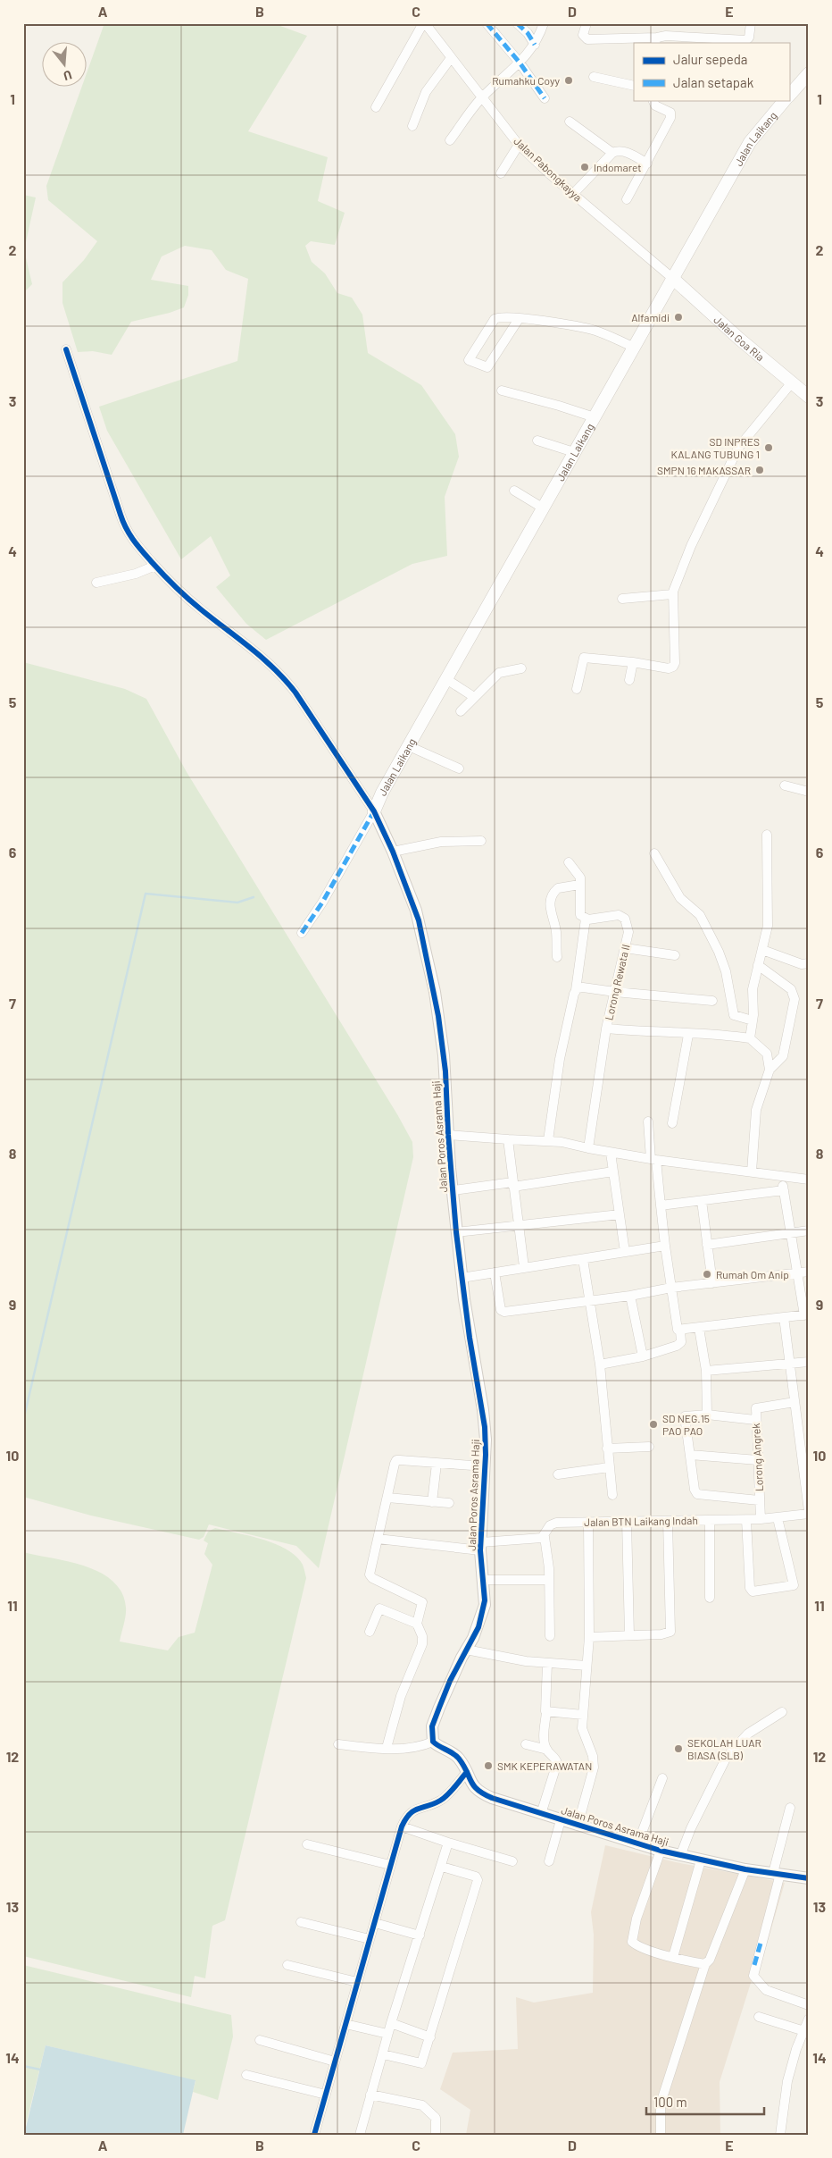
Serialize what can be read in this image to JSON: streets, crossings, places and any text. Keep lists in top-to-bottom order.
{
  "streets": {
    "main road": ["Jalan Laikang", "Jalan Goa Ria"],
    "street": [
      "Jalan Pabongkayya",
      "Lorong Rewata II",
      "Jalan Poros Asrama Haji",
      "Lorong Angrek",
      "Jalan BTN Laikang Indah"
    ]
  },
  "crossings": [
    ["Jalan Laikang", "Jalan Pabongkayya"],
    ["Jalan Laikang", "Jalan Goa Ria"],
    ["Jalan Laikang", "Jalan Poros Asrama Haji"],
    ["Jalan Pabongkayya", "Jalan Goa Ria"],
    ["Lorong Angrek", "Jalan BTN Laikang Indah"]
  ],
  "places": [
    "Rumahku Coyy",
    "Indomaret",
    "Alfamidi",
    "SD INPRES KALANG TUBUNG 1",
    "SMPN 16 MAKASSAR",
    "Rumah Om Anip",
    "SD NEG.15 PAO PAO",
    "SEKOLAH LUAR BIASA (SLB)",
    "SMK KEPERAWATAN"
  ],
  "legend": ["Jalur sepeda", "Jalan setapak"],
  "scale_bar": "100 m",
  "north": "bottom",
  "grid": {
    "columns": [
      "A",
      "B",
      "C",
      "D",
      "E"
    ],
    "rows": [
      "1",
      "2",
      "3",
      "4",
      "5",
      "6",
      "7",
      "8",
      "9",
      "10",
      "11",
      "12",
      "13",
      "14"
    ]
  }
}
